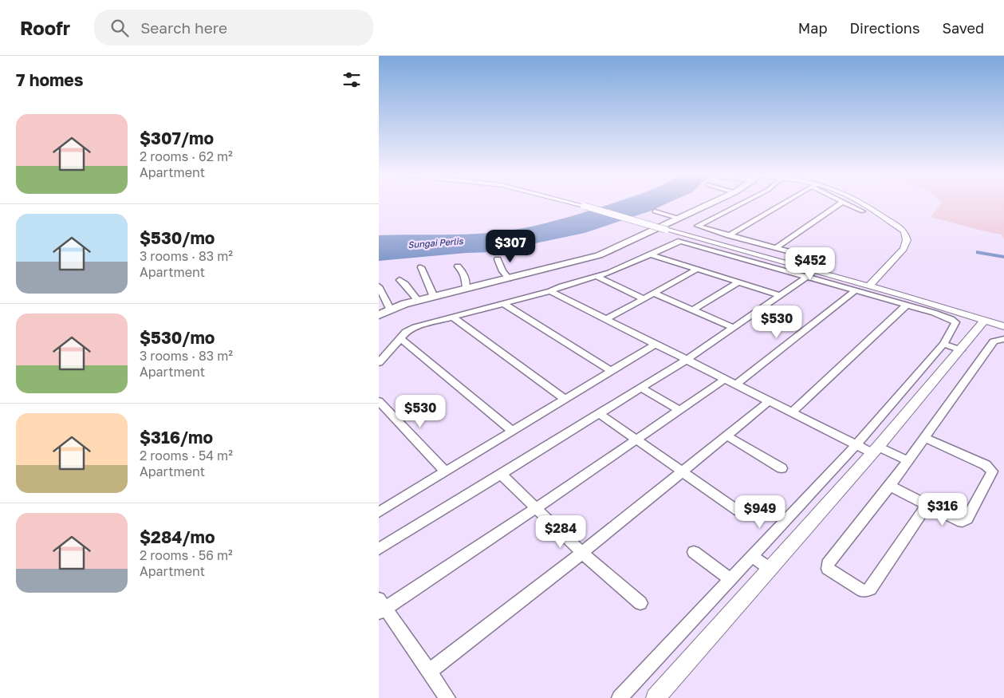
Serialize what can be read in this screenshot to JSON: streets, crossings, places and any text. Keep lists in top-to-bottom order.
{
  "water": ["Sungai Perlis"],
  "page": {
    "header": "Roofr",
    "search": "Search here",
    "nav": ["Map", "Directions", "Saved"],
    "heading": "7 homes",
    "list": [
      {
        "name": "$307/mo",
        "note": "2 rooms · 62 m² · Apartment"
      },
      {
        "name": "$530/mo",
        "note": "3 rooms · 83 m² · Apartment"
      },
      {
        "name": "$530/mo",
        "note": "3 rooms · 83 m² · Apartment"
      },
      {
        "name": "$316/mo",
        "note": "2 rooms · 54 m² · Apartment"
      },
      {
        "name": "$284/mo",
        "note": "2 rooms · 56 m² · Apartment"
      }
    ],
    "price": [
      "$307",
      "$452",
      "$530",
      "$530",
      "$316",
      "$949",
      "$284"
    ]
  }
}
